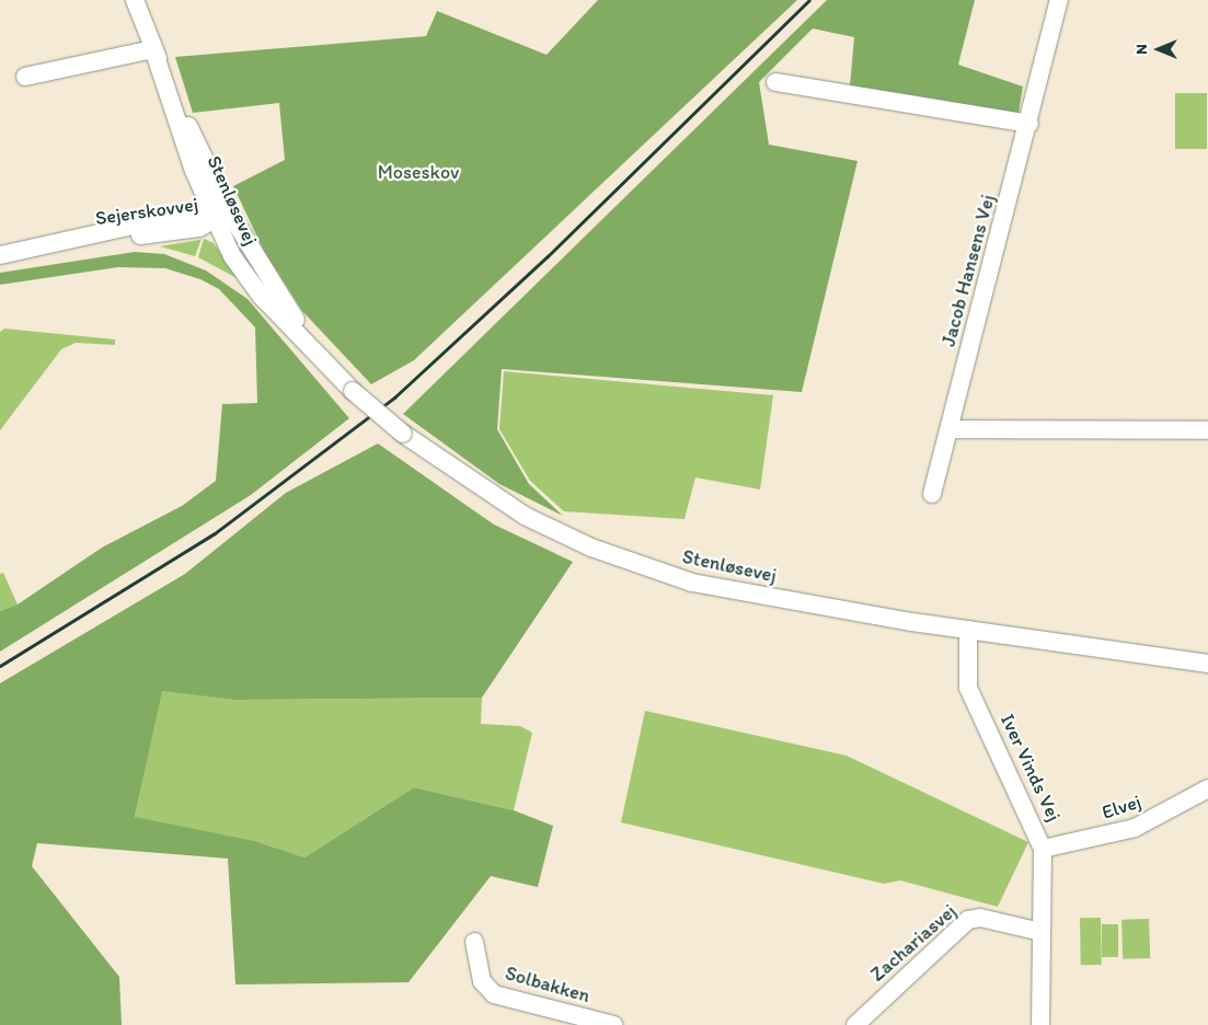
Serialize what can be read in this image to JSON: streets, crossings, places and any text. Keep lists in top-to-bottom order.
{
  "streets": {
    "street": [
      "Stenløsevej",
      "Sejerskovvej",
      "Jacob Hansens Vej",
      "Iver Vinds Vej",
      "Elvej",
      "Zachariasvej",
      "Solbakken"
    ]
  },
  "crossings": [
    ["Stenløsevej", "Sejerskovvej"],
    ["Stenløsevej", "Iver Vinds Vej"],
    ["Iver Vinds Vej", "Elvej"],
    ["Iver Vinds Vej", "Zachariasvej"]
  ],
  "parks": ["Moseskov"],
  "north": "left"
}
